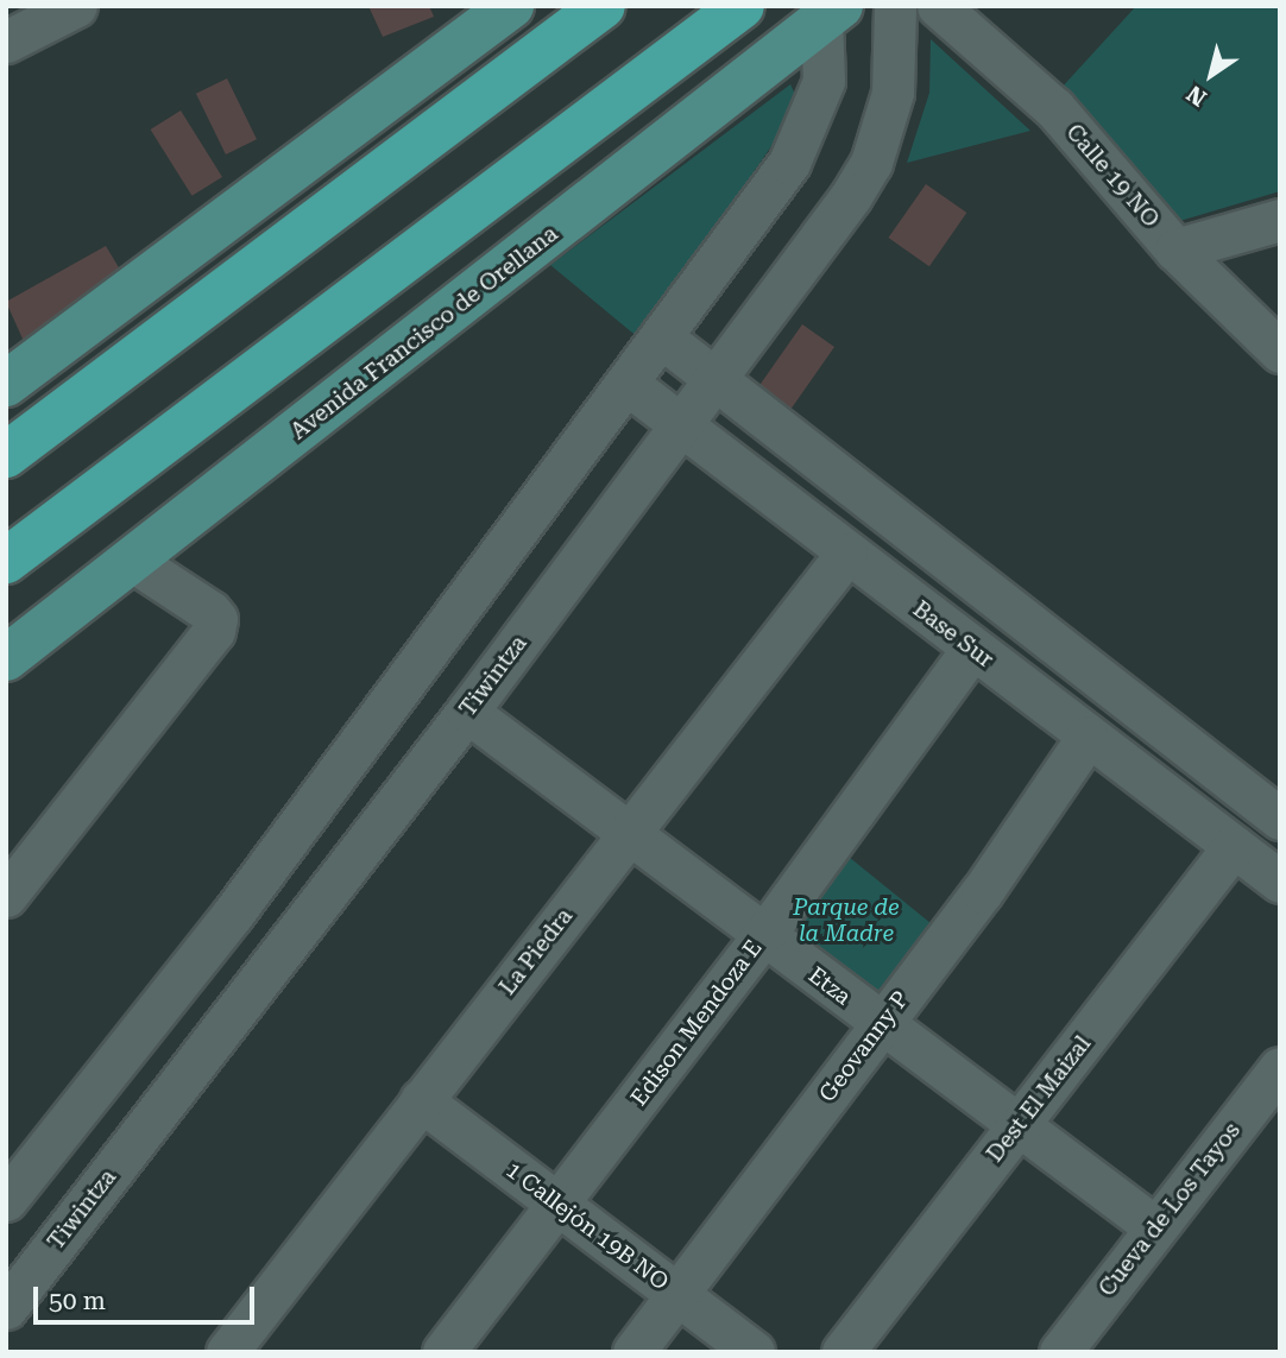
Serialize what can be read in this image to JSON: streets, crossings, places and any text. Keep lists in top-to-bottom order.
{
  "streets": {
    "main road": ["Avenida Francisco de Orellana"],
    "street": [
      "Calle 19 NO",
      "Base Sur",
      "Tiwintza",
      "La Piedra",
      "Etza",
      "Edison Mendoza E",
      "Geovanny P",
      "Dest El Maizal",
      "Cueva de Los Tayos",
      "1 Callejón 19B NO"
    ]
  },
  "crossings": [
    ["Base Sur", "Tiwintza"],
    ["Base Sur", "La Piedra"],
    ["Base Sur", "Edison Mendoza E"],
    ["Base Sur", "Geovanny P"],
    ["Base Sur", "Dest El Maizal"],
    ["Tiwintza", "Etza"],
    ["La Piedra", "Etza"],
    ["La Piedra", "1 Callejón 19B NO"],
    ["Etza", "Edison Mendoza E"],
    ["Etza", "Geovanny P"],
    ["Etza", "Dest El Maizal"],
    ["Etza", "Cueva de Los Tayos"],
    ["Edison Mendoza E", "1 Callejón 19B NO"],
    ["Geovanny P", "1 Callejón 19B NO"]
  ],
  "parks": ["Parque de la Madre"],
  "scale_bar": "50 m",
  "north": "bottom left"
}
